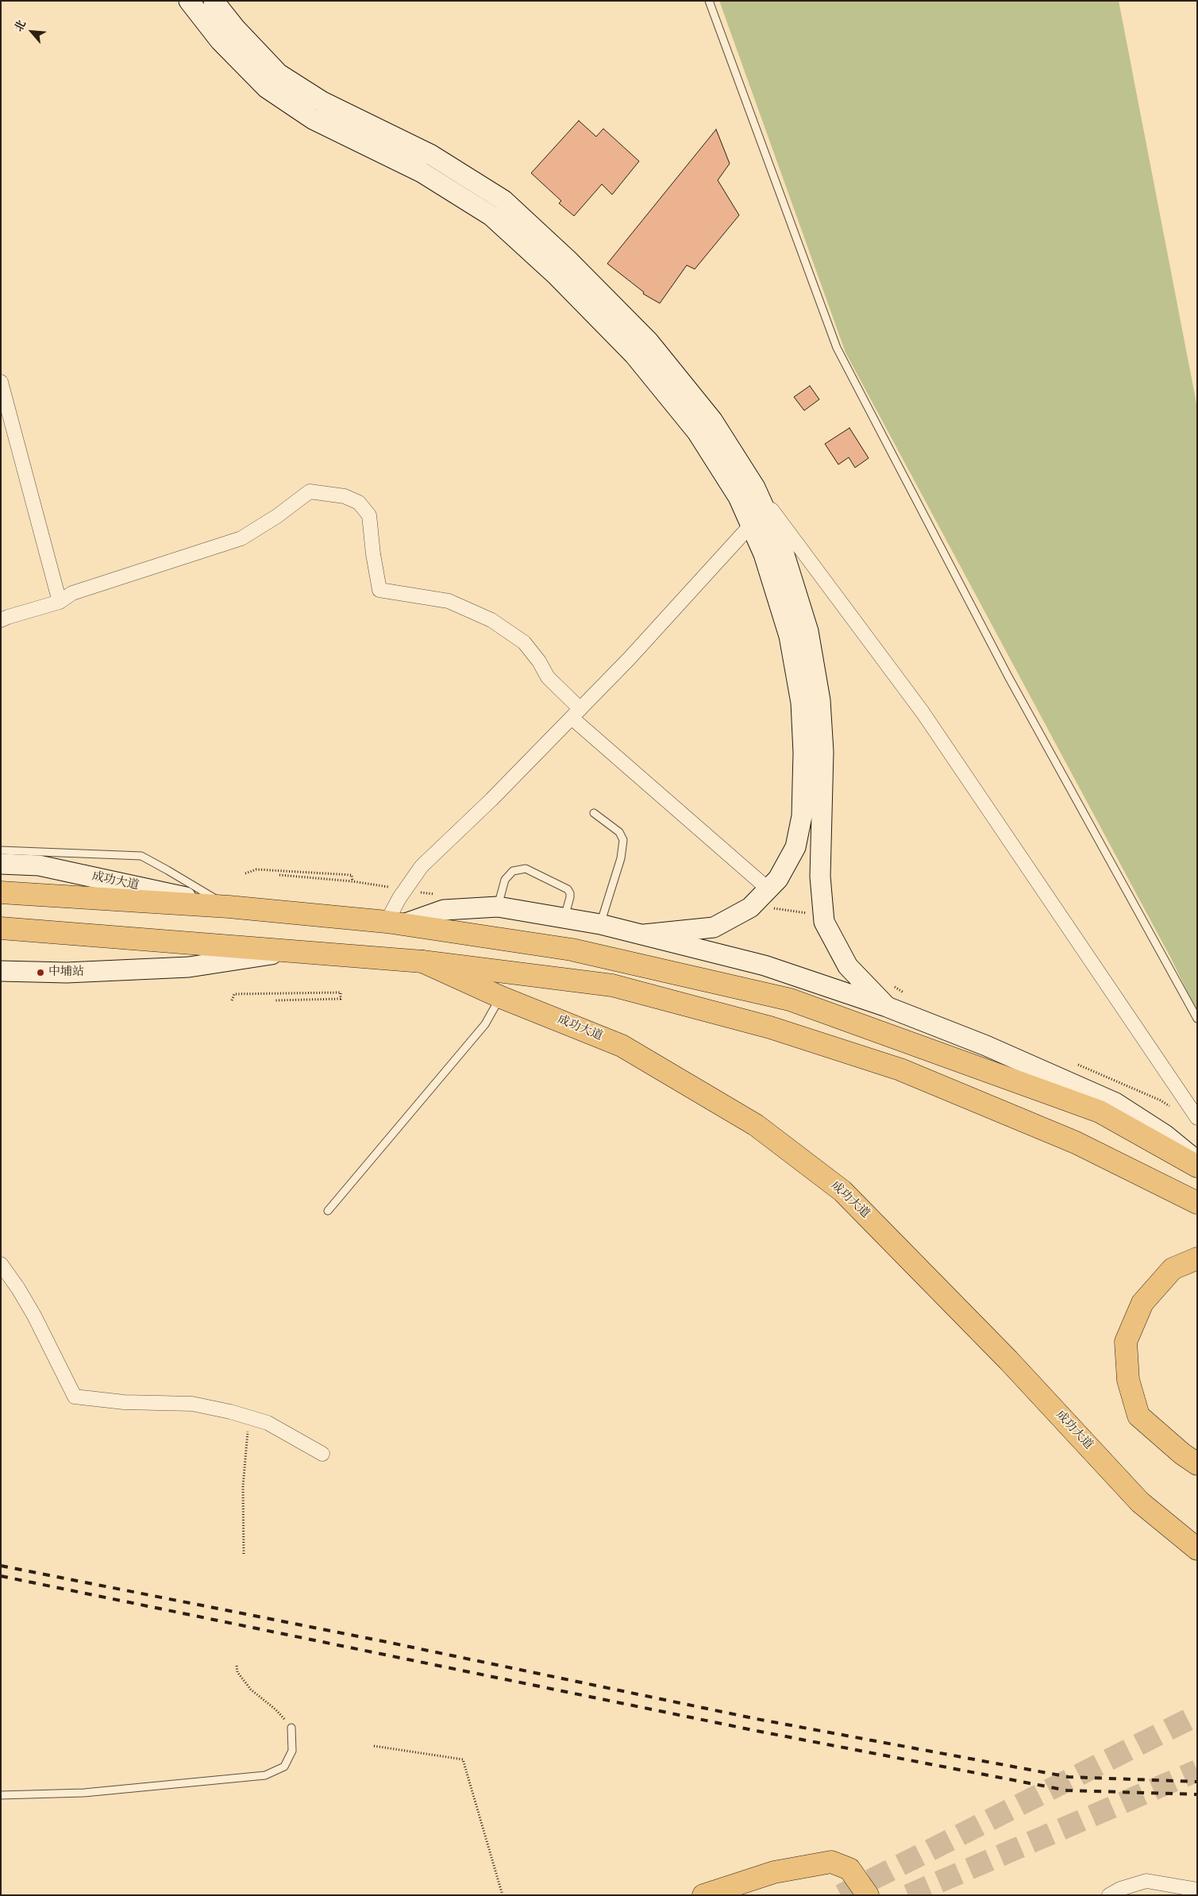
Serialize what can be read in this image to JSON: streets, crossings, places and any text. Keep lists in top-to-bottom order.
{
  "streets": {
    "main road": ["成功大道"]
  },
  "places": ["中埔站"],
  "north": "top left"
}
